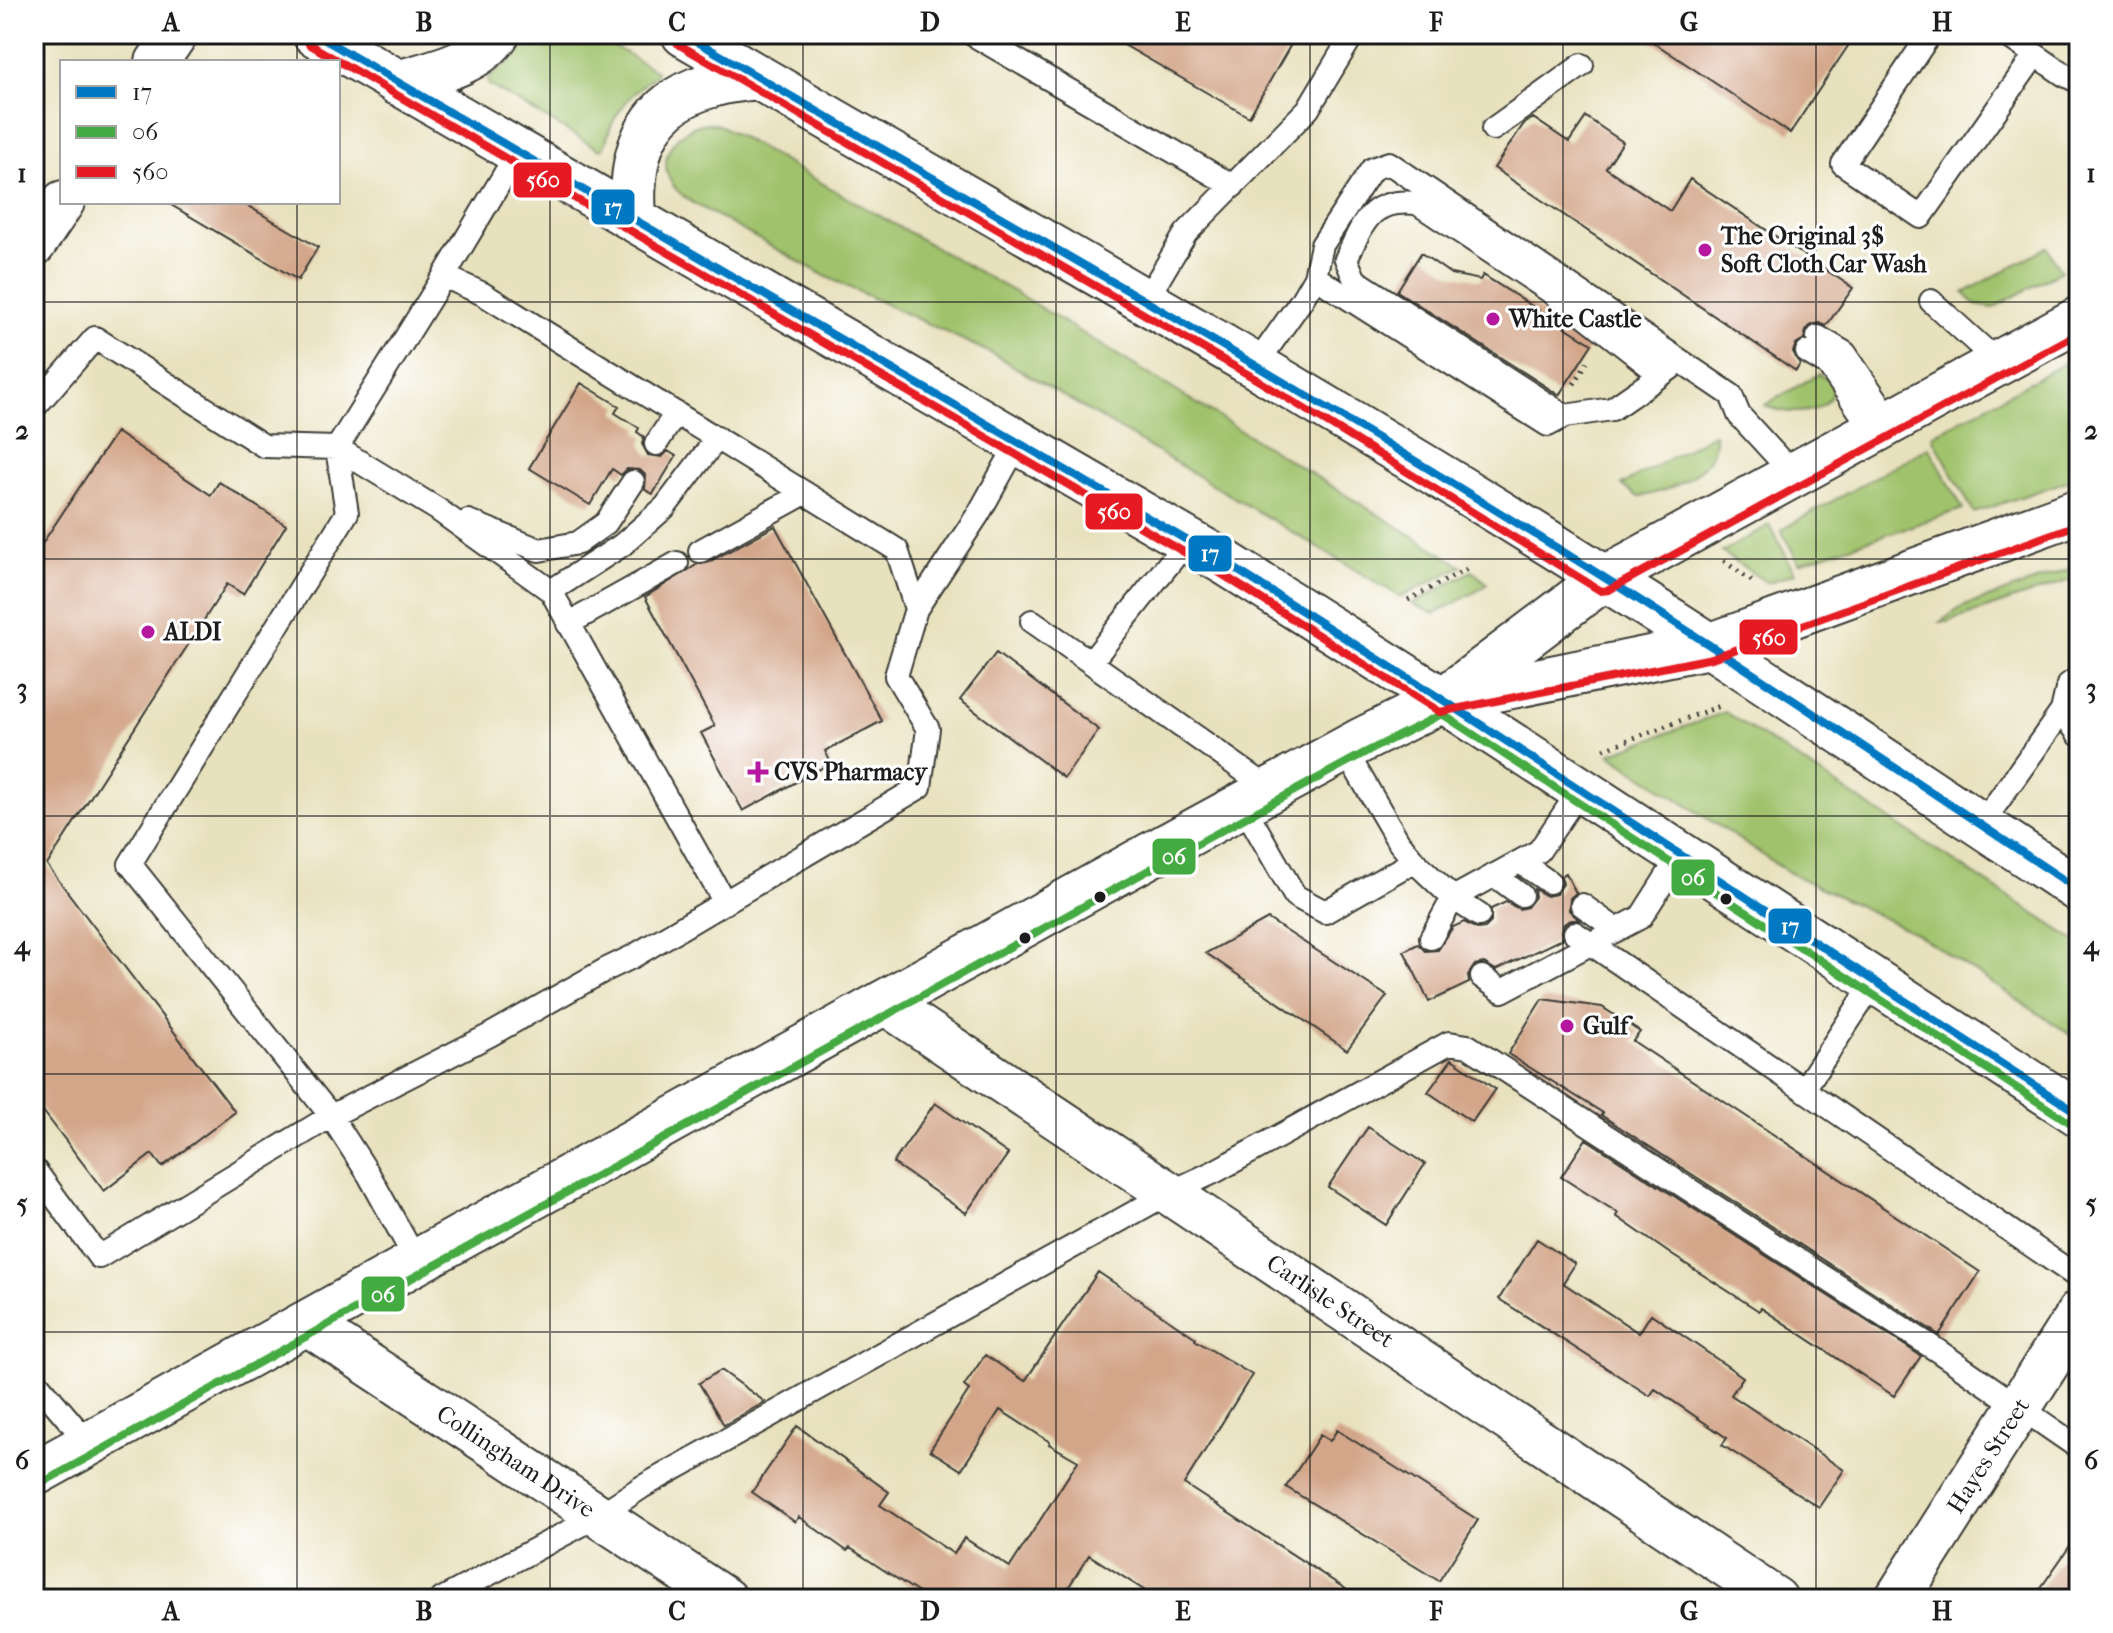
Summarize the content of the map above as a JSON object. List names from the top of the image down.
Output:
{
  "streets": {
    "main road": ["Hayes Street"],
    "street": ["Carlisle Street", "Collingham Drive"]
  },
  "places": {
    "other": [
      "The Original 3$ Soft Cloth Car Wash",
      "White Castle",
      "ALDI",
      "Gulf"
    ],
    "health": ["CVS Pharmacy"]
  },
  "lines": ["transit line 17", "transit line 560", "transit line 06"],
  "legend": ["17", "06", "560"],
  "grid": {
    "columns": [
      "A",
      "B",
      "C",
      "D",
      "E",
      "F",
      "G",
      "H"
    ],
    "rows": [
      "1",
      "2",
      "3",
      "4",
      "5",
      "6"
    ]
  }
}
